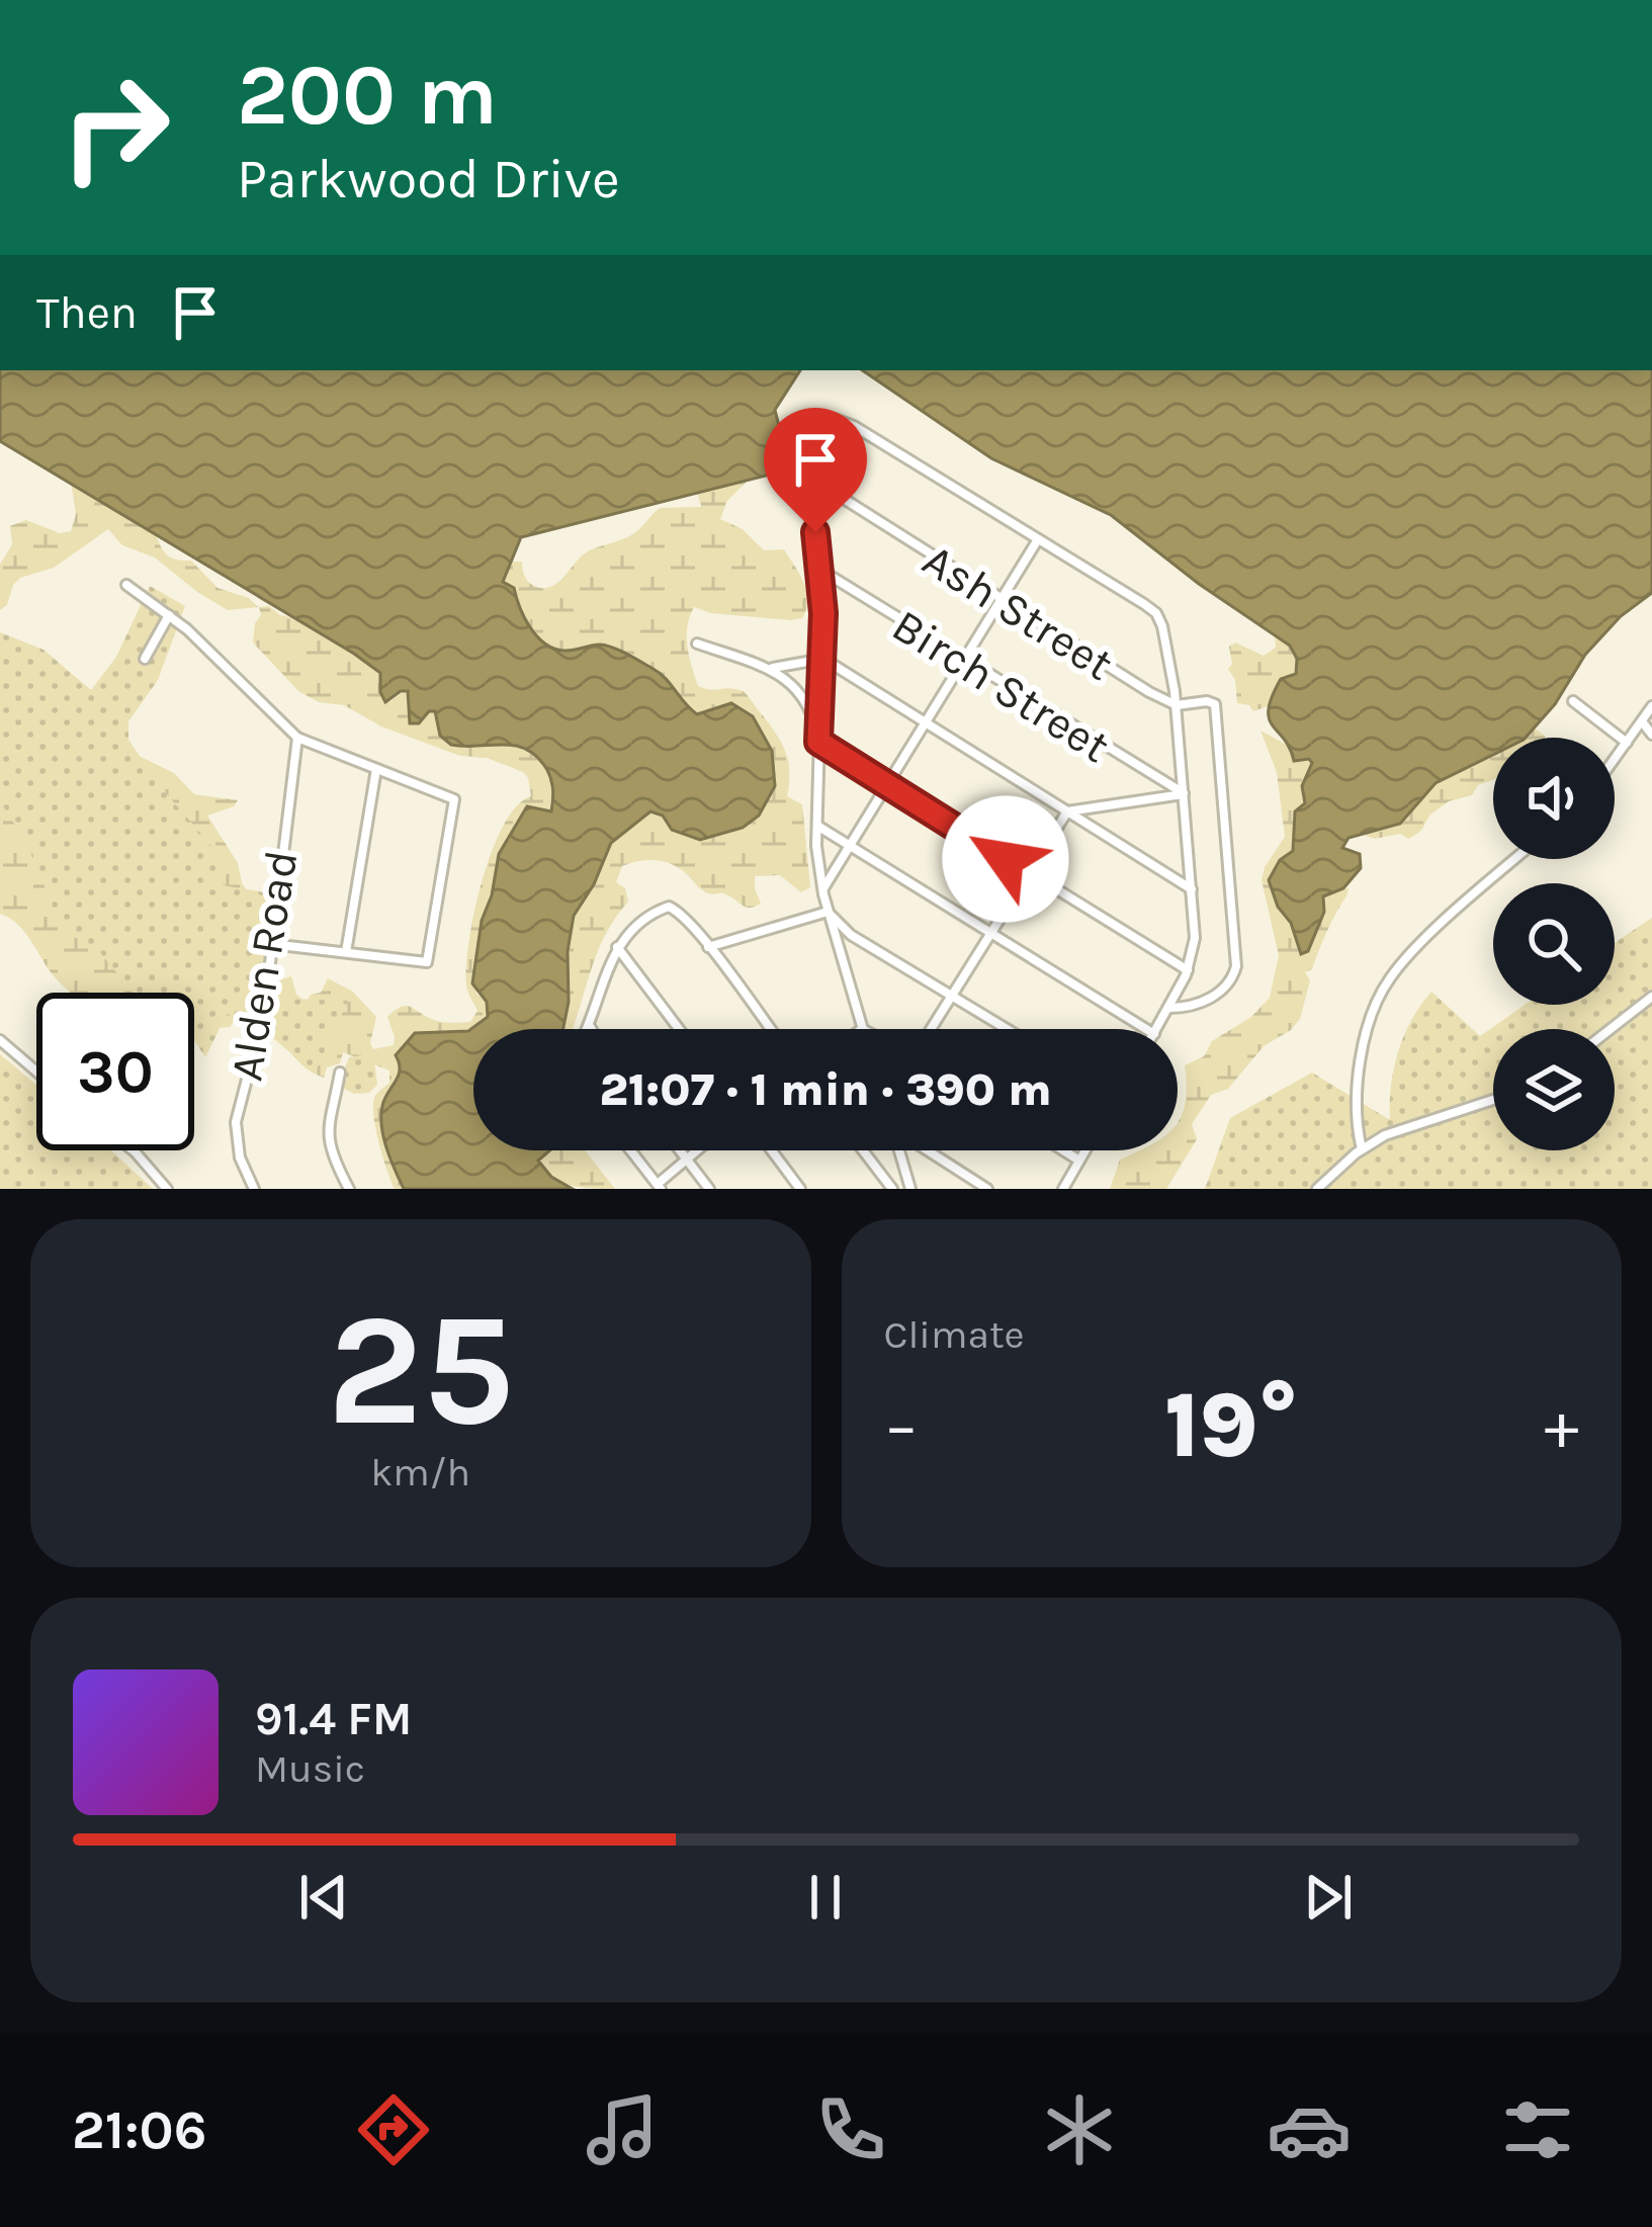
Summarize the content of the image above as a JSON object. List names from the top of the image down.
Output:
{
  "streets": {
    "street": ["Ash Street", "Birch Street", "Alden Road"]
  },
  "page": {
    "turn": ["200 m", "Parkwood Drive"],
    "then": "Then",
    "limit": "30",
    "trip": "21:07 · 1 min · 390 m",
    "tile": [
      ["25", "km/h"],
      "Climate"
    ],
    "heat": ["−", "19°", "+"],
    "song": ["91.4 FM", "Music"],
    "tabs": "21:06"
  }
}
